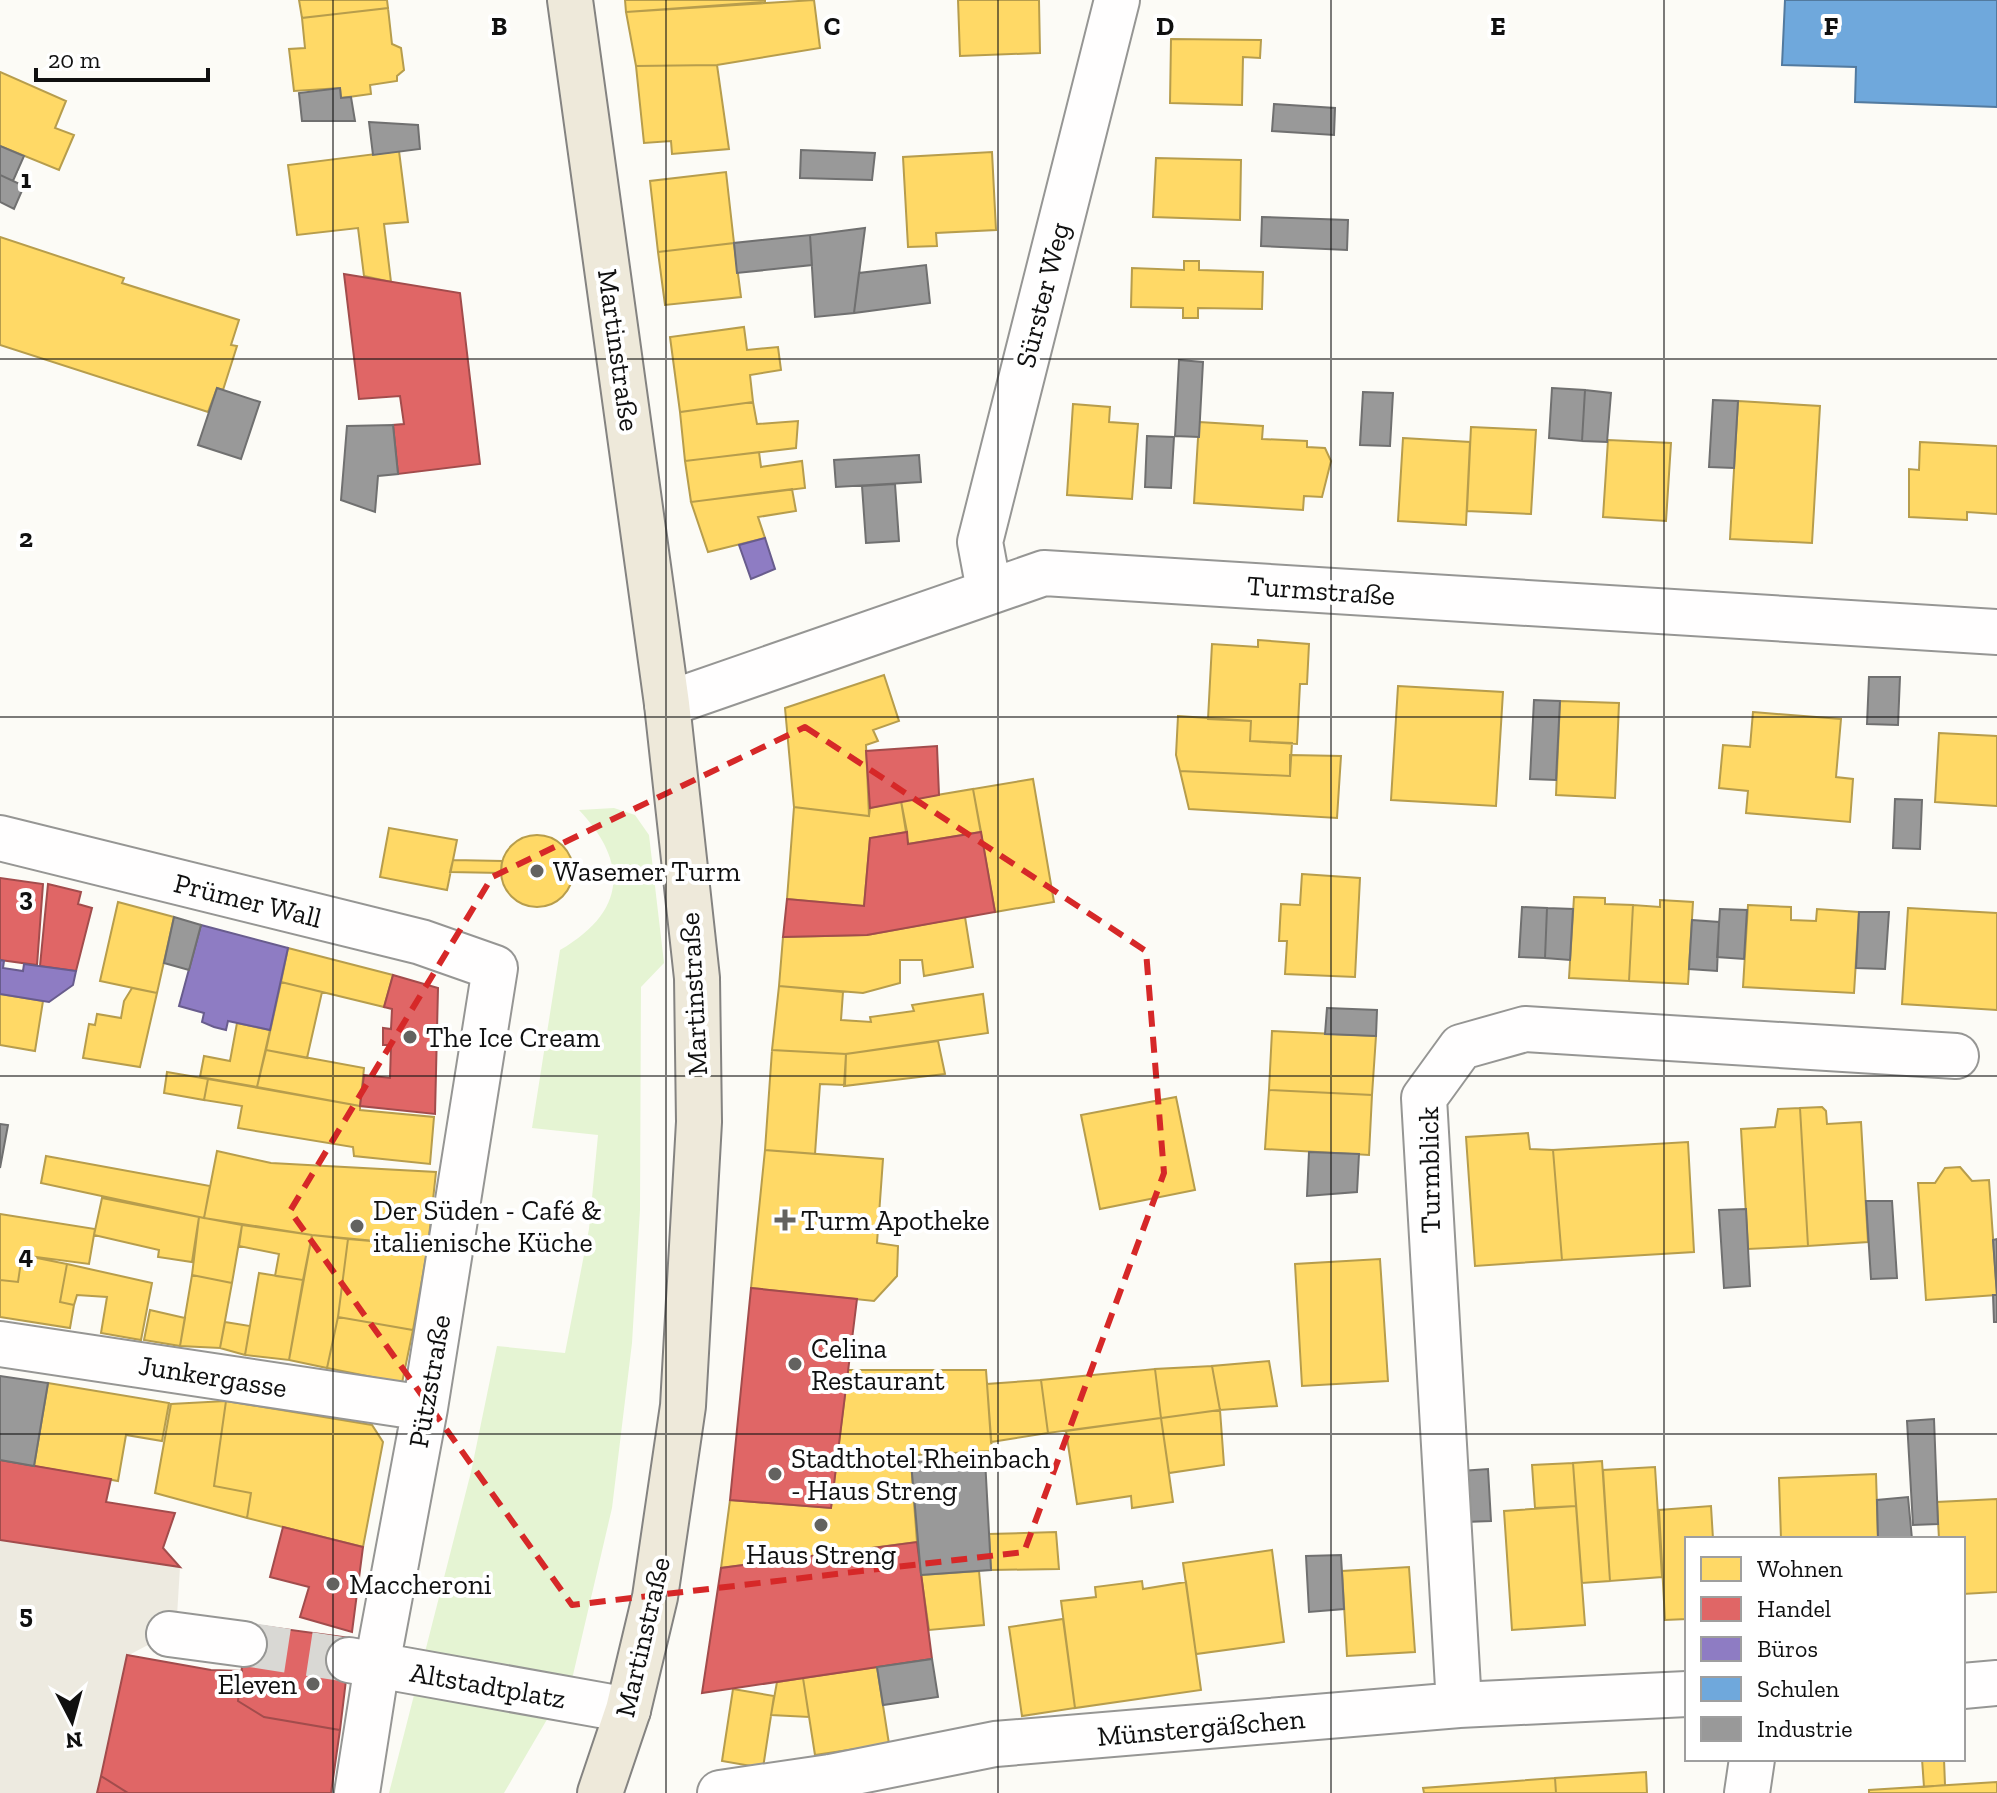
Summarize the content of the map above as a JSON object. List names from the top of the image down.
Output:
{
  "streets": {
    "main road": ["Martinstraße"],
    "street": [
      "Sürster Weg",
      "Turmstraße",
      "Prümer Wall",
      "Turmblick",
      "Junkergasse",
      "Pützstraße",
      "Altstadtplatz",
      "Münstergäßchen"
    ]
  },
  "crossings": [
    ["Sürster Weg", "Turmstraße"],
    ["Martinstraße", "Turmstraße"],
    ["Martinstraße", "Altstadtplatz"],
    ["Prümer Wall", "Pützstraße"],
    ["Turmblick", "Münstergäßchen"],
    ["Junkergasse", "Pützstraße"],
    ["Pützstraße", "Altstadtplatz"]
  ],
  "places": {
    "other": [
      "Wasemer Turm",
      "The Ice Cream",
      "Der Süden - Café & italienische Küche",
      "Celina Restaurant",
      "Stadthotel Rheinbach - Haus Streng",
      "Haus Streng",
      "Maccheroni",
      "Eleven"
    ],
    "health": ["Turm Apotheke"]
  },
  "legend": [
    "Wohnen",
    "Handel",
    "Büros",
    "Schulen",
    "Industrie"
  ],
  "scale_bar": "20 m",
  "north": "bottom",
  "grid": {
    "columns": [
      "B",
      "C",
      "D",
      "E",
      "F"
    ],
    "rows": [
      "1",
      "2",
      "3",
      "4",
      "5"
    ]
  }
}
